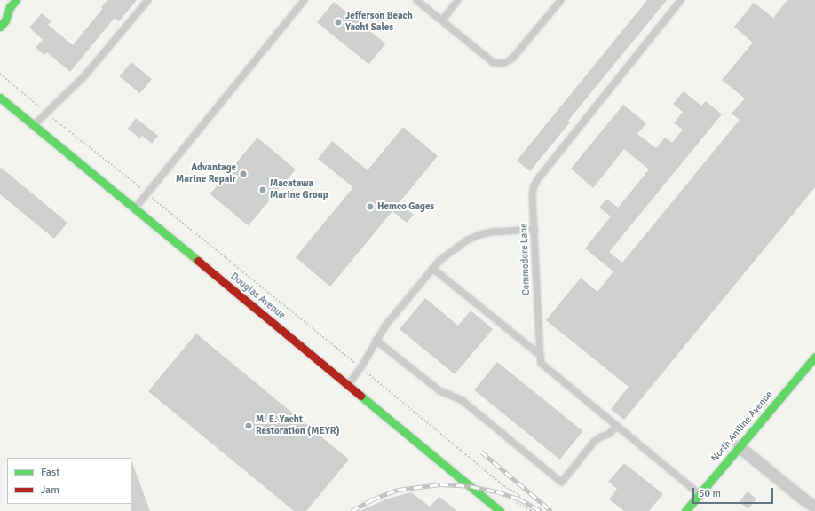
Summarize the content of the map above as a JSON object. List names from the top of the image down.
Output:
{
  "streets": {
    "street": ["Douglas Avenue", "North Aniline Avenue"],
    "lane": ["Commodore Lane"]
  },
  "crossings": [
    ["Commodore Lane", "North Aniline Avenue"]
  ],
  "places": [
    "Jefferson Beach Yacht Sales",
    "Advantage Marine Repair",
    "Macatawa Marine Group",
    "Hemco Gages",
    "M. E. Yacht Restoration (MEYR)"
  ],
  "legend": ["Fast", "Jam"],
  "scale_bar": "50 m"
}
